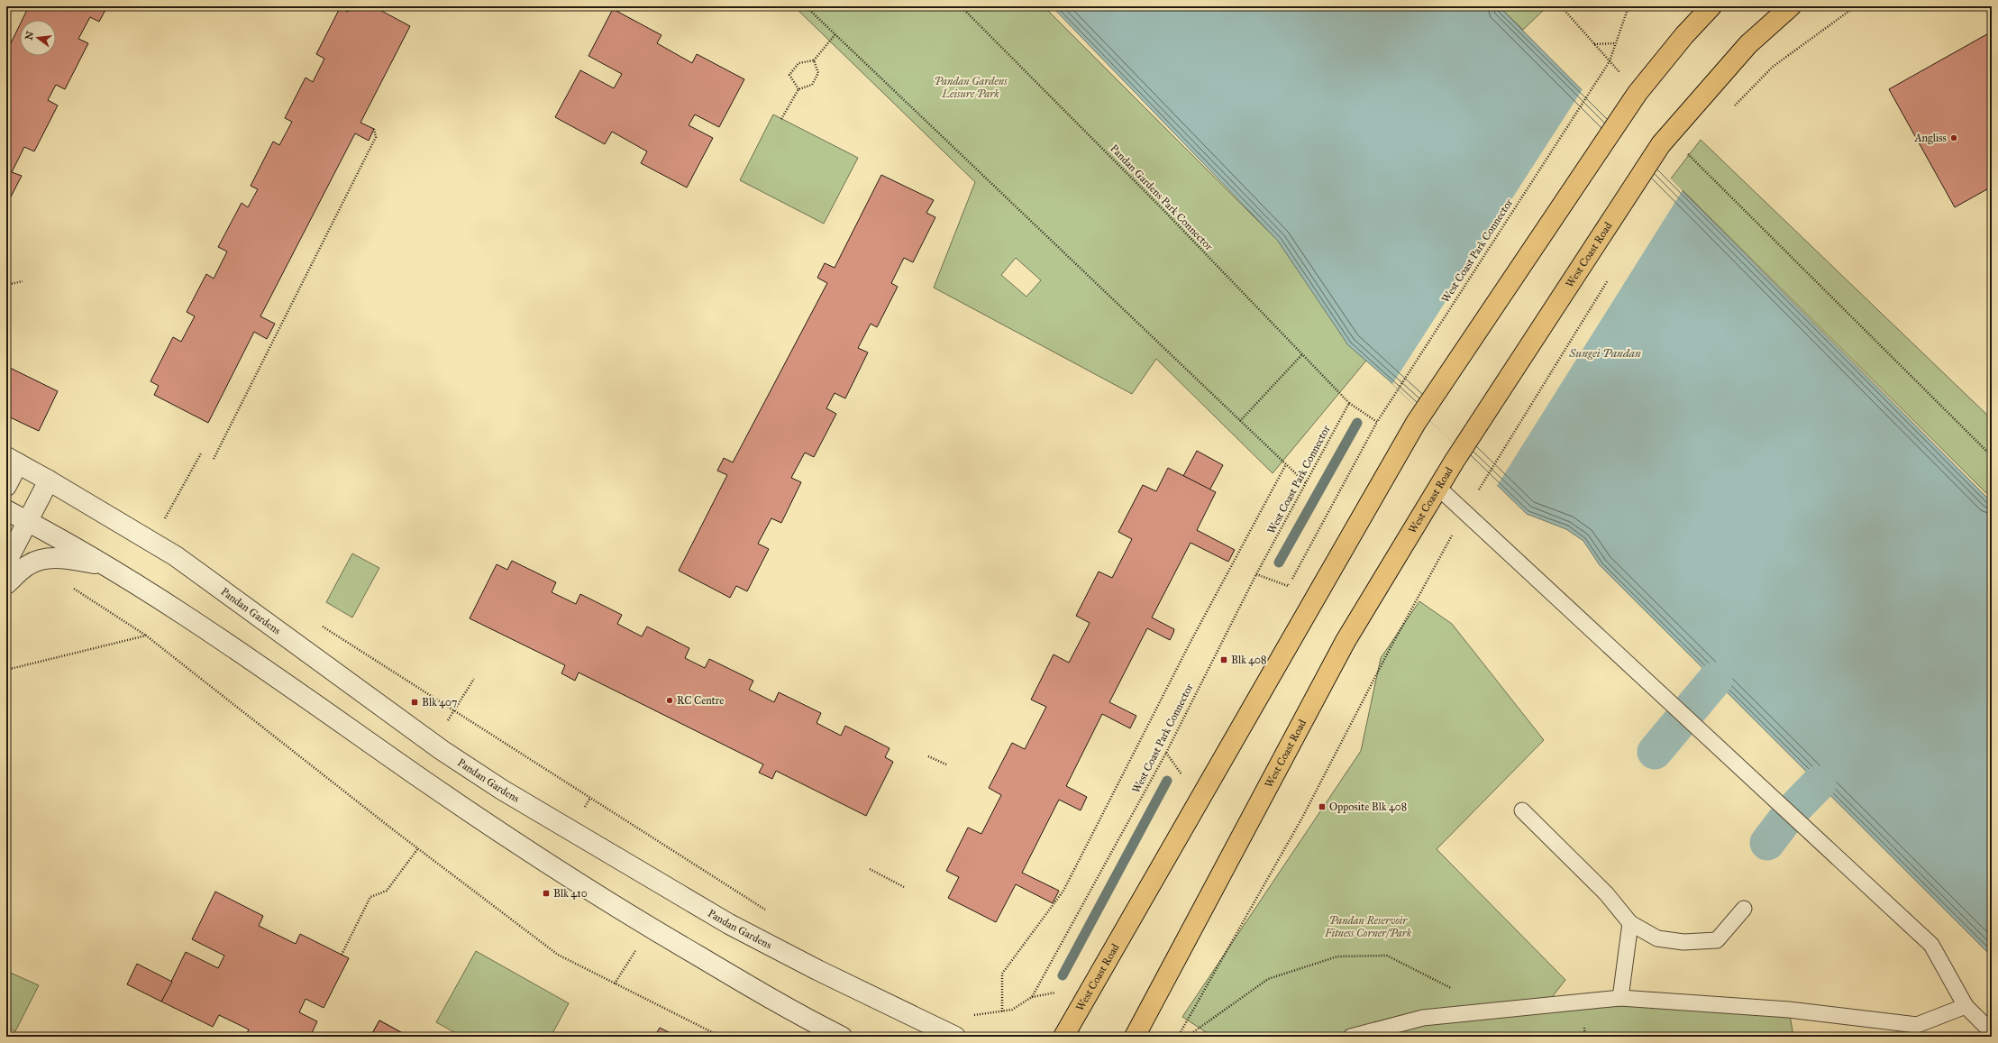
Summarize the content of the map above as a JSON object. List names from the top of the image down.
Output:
{
  "streets": {
    "main road": ["West Coast Road"],
    "street": ["Pandan Gardens"],
    "path": ["Pandan Gardens Park Connector", "West Coast Park Connector"]
  },
  "crossings": [
    ["Pandan Gardens Park Connector", "West Coast Park Connector"]
  ],
  "water": ["Sungei Pandan"],
  "parks": ["Pandan Gardens Leisure Park", "Pandan Reservoir Fitness Corner/Park"],
  "places": {
    "other": ["Angliss", "RC Centre"],
    "transit": [
      "Blk 408",
      "Blk 407",
      "Opposite Blk 408",
      "Blk 410"
    ]
  },
  "north": "left"
}
